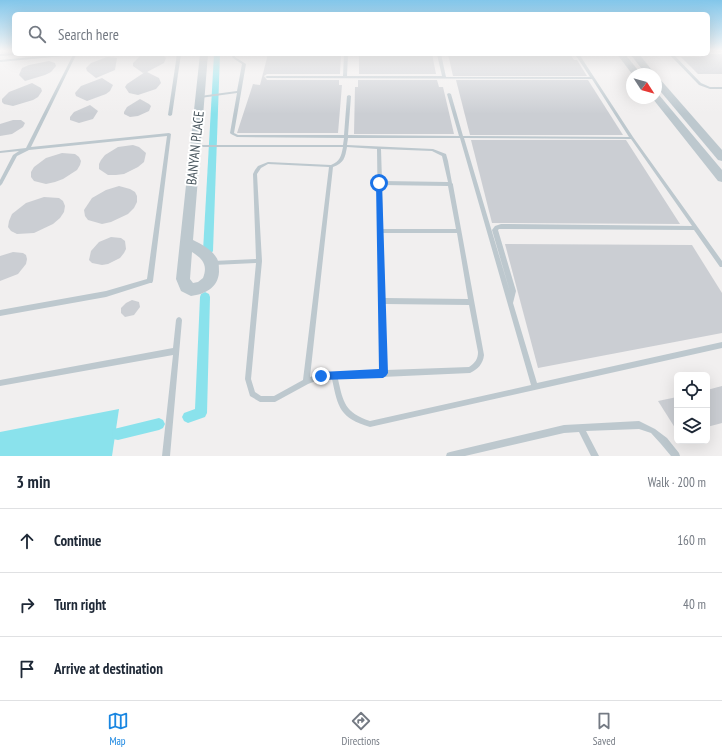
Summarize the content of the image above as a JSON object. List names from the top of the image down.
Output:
{
  "streets": {
    "street": ["BANYAN PLACE"]
  },
  "north": "bottom right",
  "page": {
    "search": "Search here",
    "heading": ["3 min", "Walk · 200 m"],
    "list": [
      ["Continue", "160 m"],
      ["Turn right", "40 m"],
      "Arrive at destination"
    ],
    "nav": ["Map", "Directions", "Saved"]
  }
}
